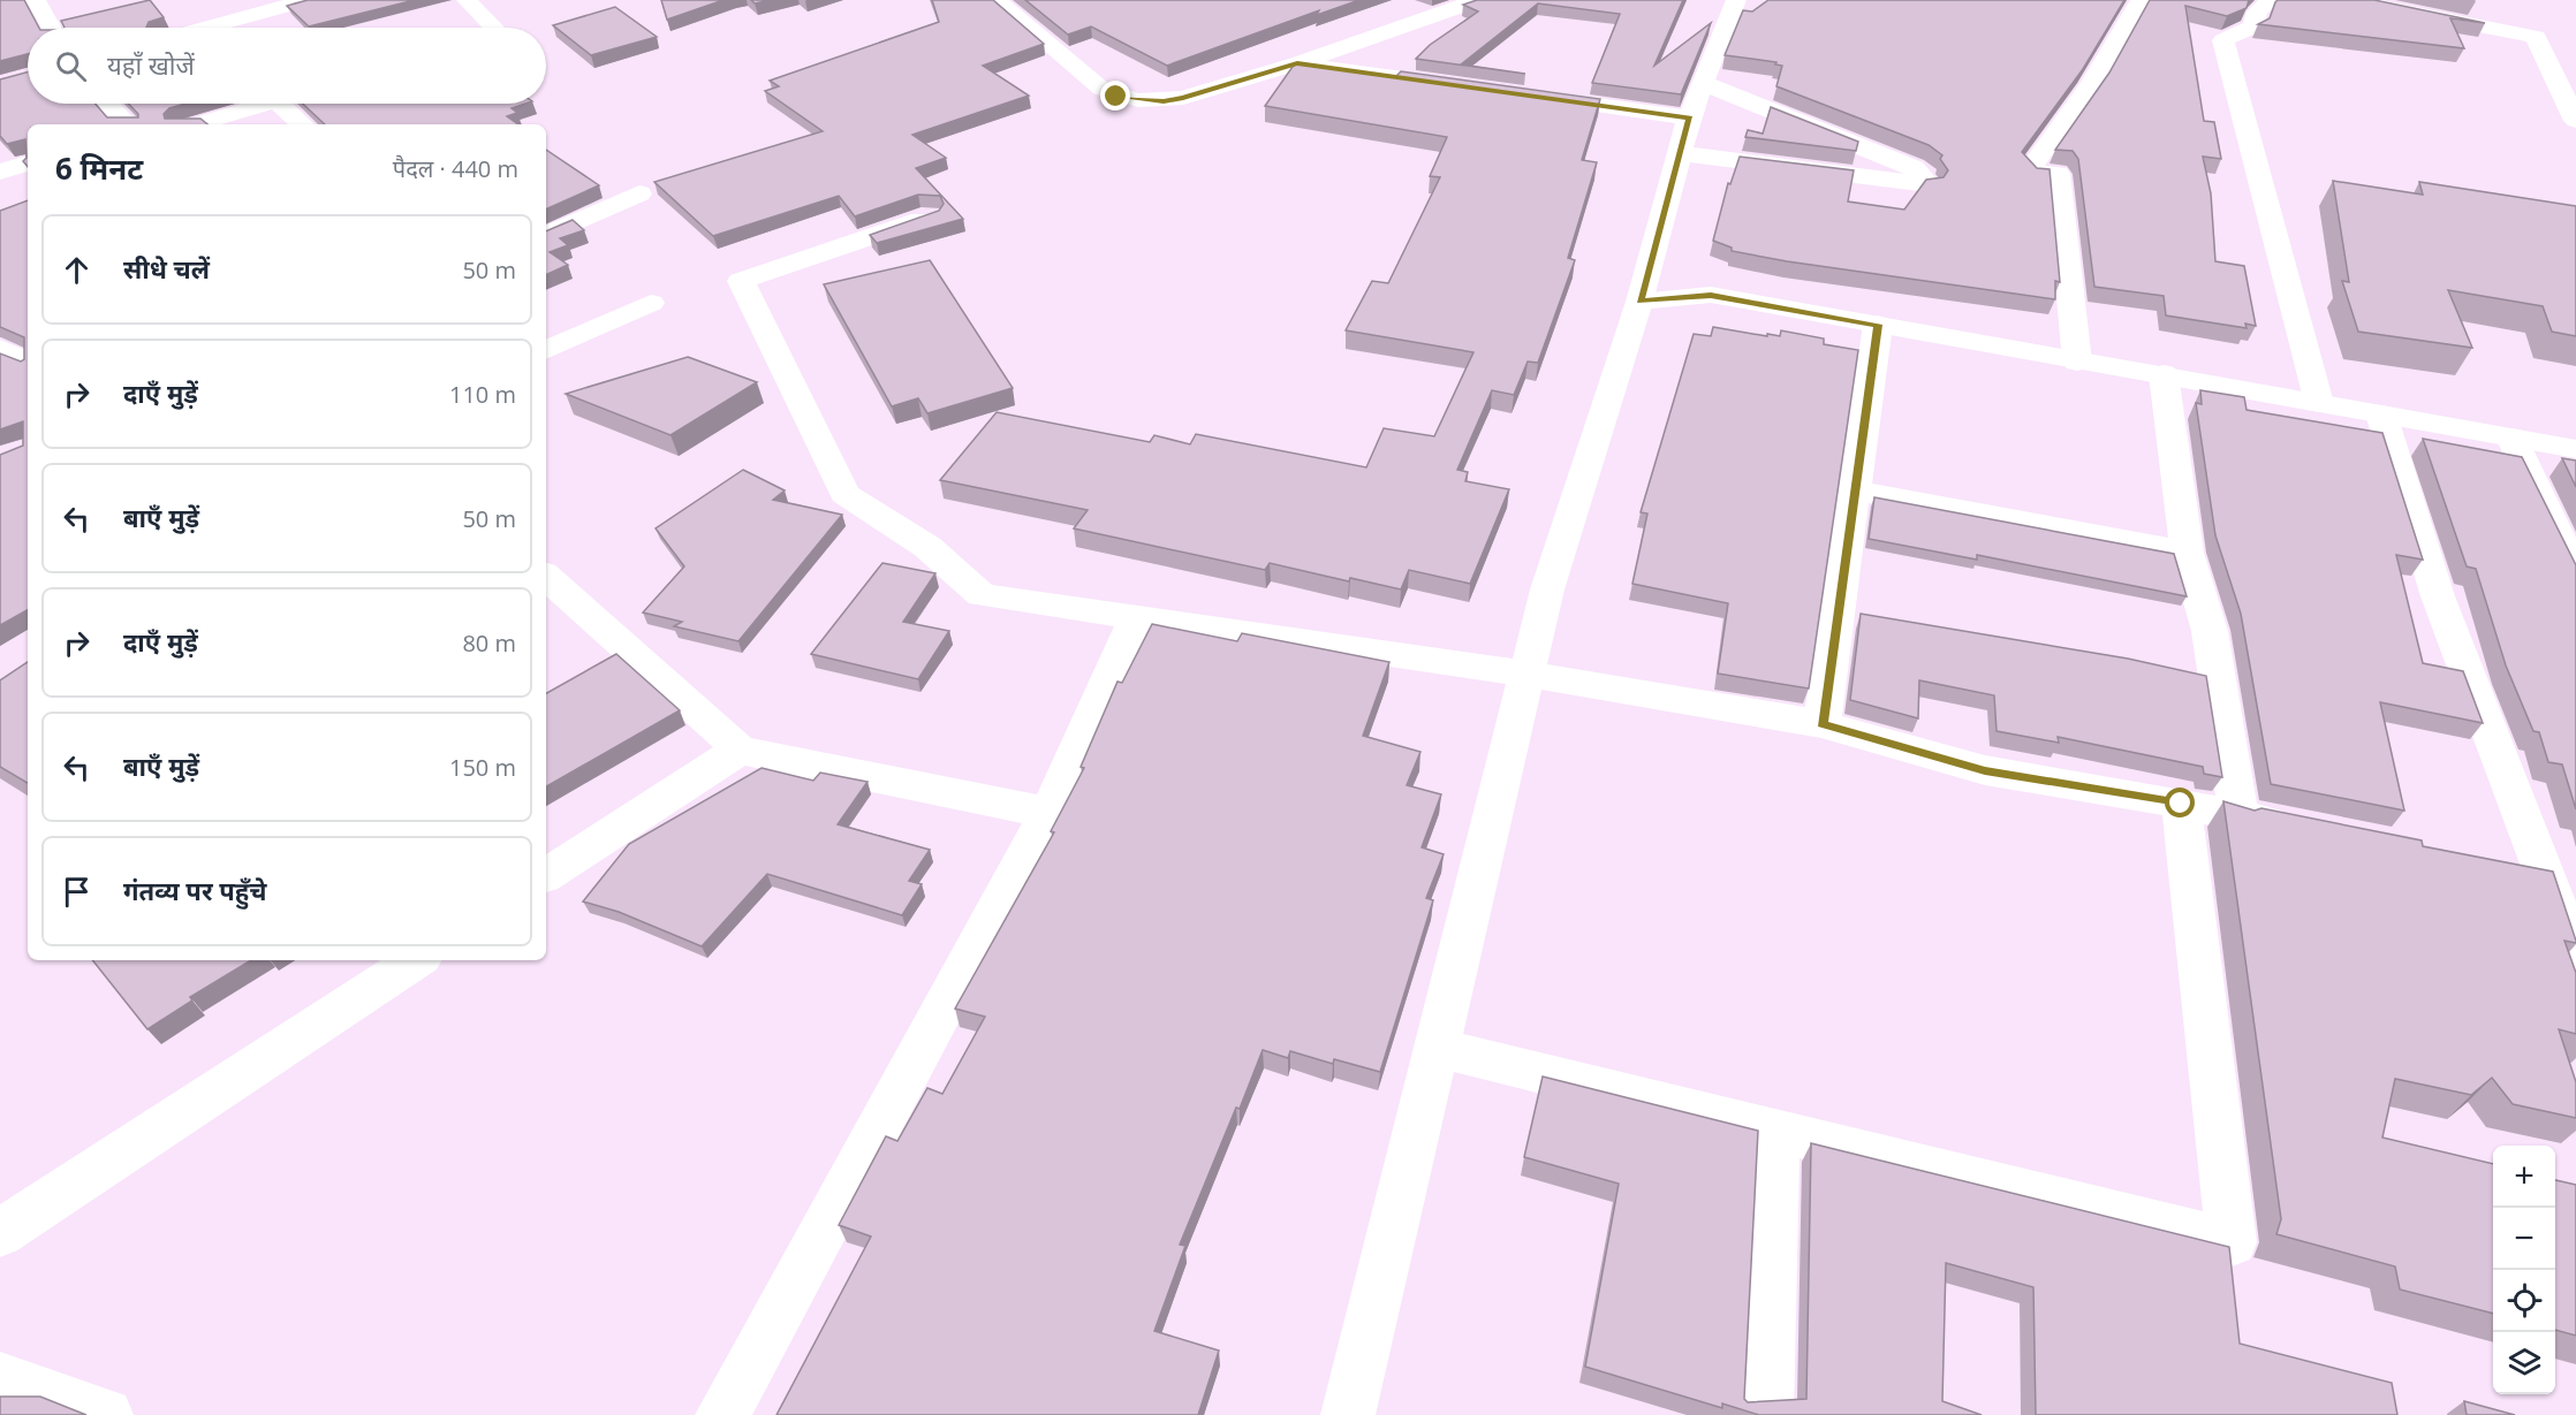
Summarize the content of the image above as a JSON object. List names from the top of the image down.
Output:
{
  "page": {
    "search": "यहाँ खोजें",
    "heading": ["6 मिनट", "पैदल · 440 m"],
    "list": [
      ["सीधे चलें", "50 m"],
      ["दाएँ मुड़ें", "110 m"],
      ["बाएँ मुड़ें", "50 m"],
      ["दाएँ मुड़ें", "80 m"],
      ["बाएँ मुड़ें", "150 m"],
      "गंतव्य पर पहुँचे"
    ],
    "map_buttons": ["+", "−"]
  }
}
